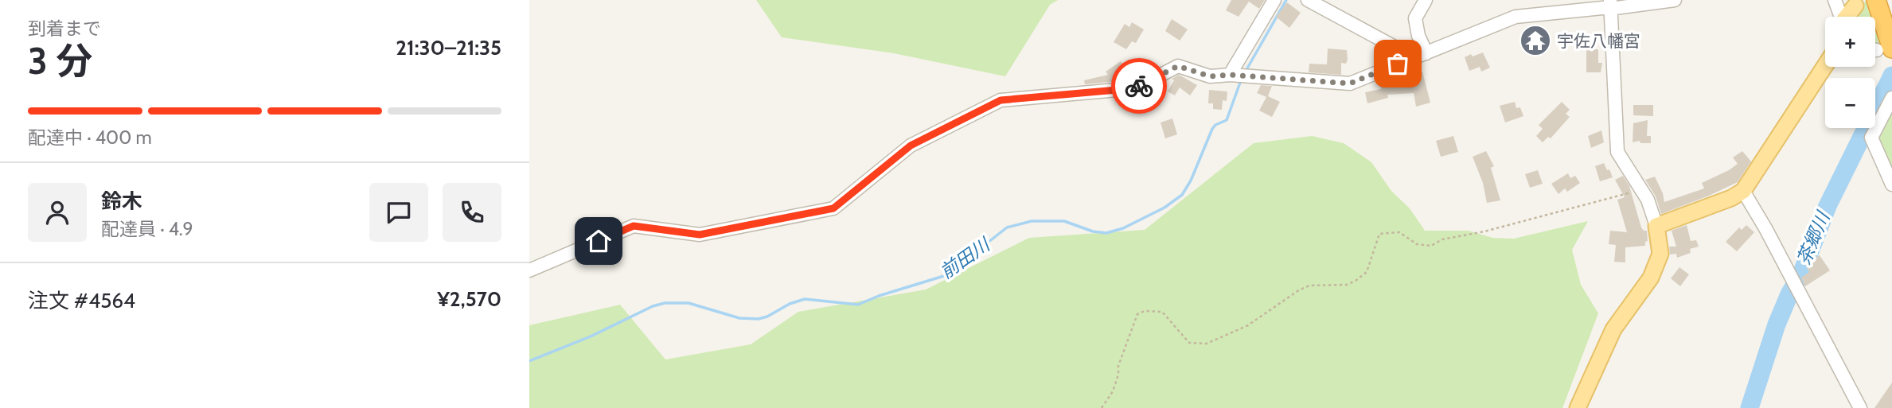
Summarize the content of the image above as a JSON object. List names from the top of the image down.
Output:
{
  "water": ["茶郷川", "前田川"],
  "places": {
    "temple": ["宇佐八幡宮"]
  },
  "page": {
    "heading": ["3 分", "到着まで", "21:30–21:35"],
    "panel": [
      "鈴木",
      "配達員 · 4.9",
      "注文 #4564",
      "¥2,570"
    ],
    "map_buttons": ["+", "−"],
    "bar": "配達中 · 400 m"
  }
}
